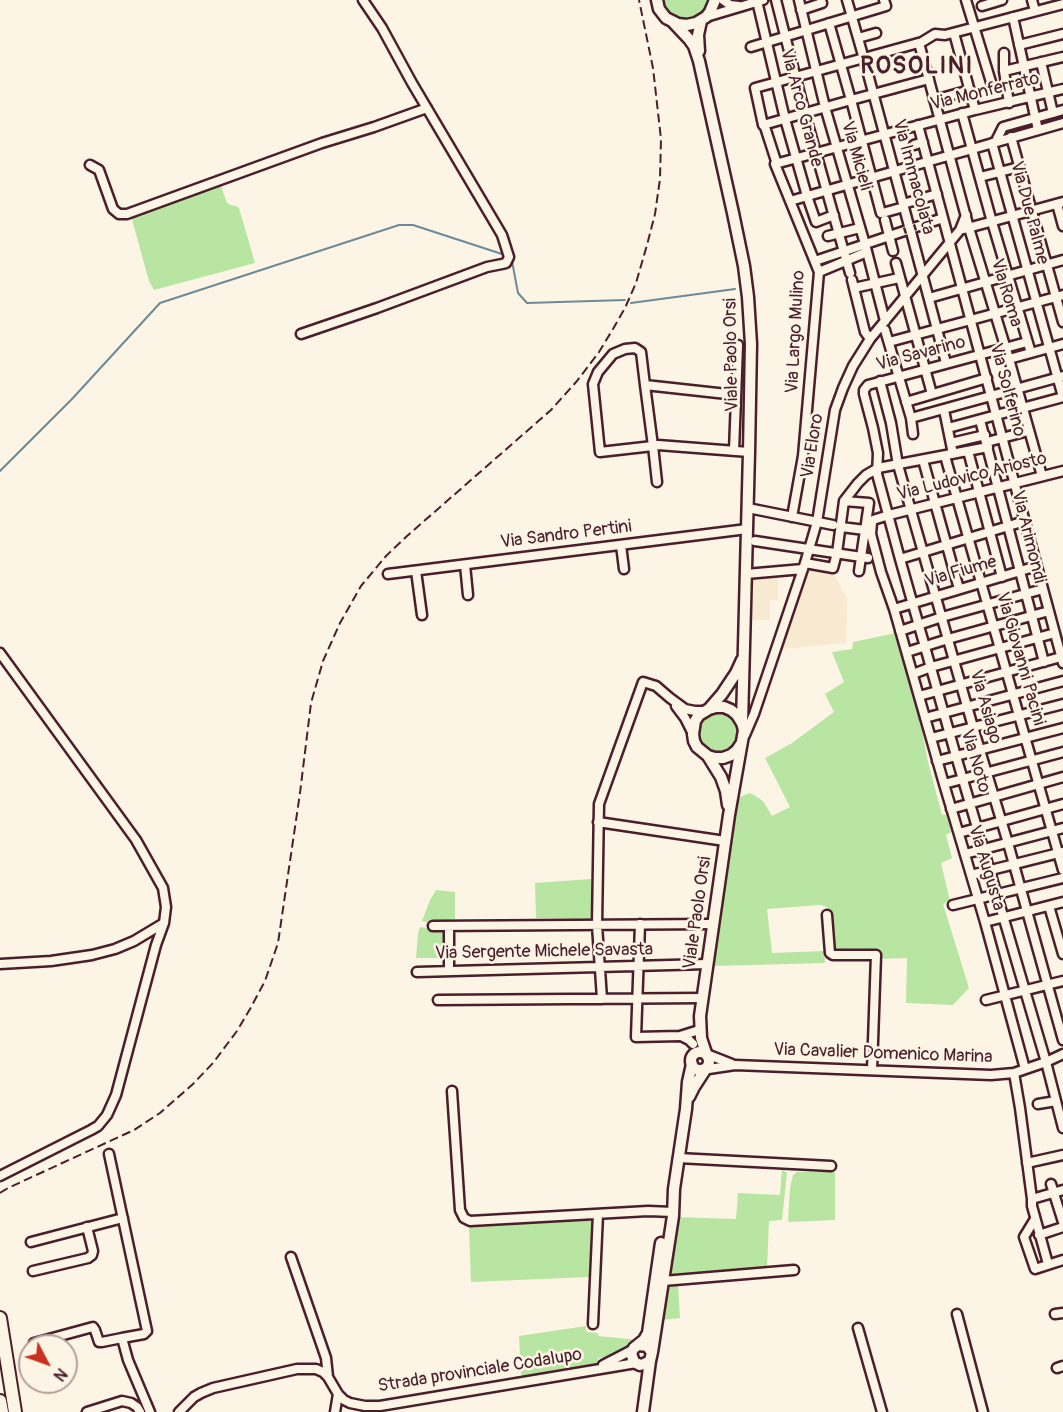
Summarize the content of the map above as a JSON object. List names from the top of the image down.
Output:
{
  "streets": {
    "main road": ["Viale Paolo Orsi"],
    "street": [
      "Via Monferrato",
      "Via Arco Grande",
      "Via Micieli",
      "Via Immacolata",
      "Via Due Palme",
      "Via Roma",
      "Via Largo Mulino",
      "Via Savarino",
      "Via Solferino",
      "Via Eloro",
      "Via Ludovico Ariosto",
      "Via Sandro Pertini",
      "Via Arimondi",
      "Via Fiume",
      "Via Giovanni Pacini",
      "Via Asiago",
      "Via Noto",
      "Via Augusta",
      "Via Sergente Michele Savasta",
      "Via Cavalier Domenico Marina",
      "Strada provinciale Codalupo"
    ]
  },
  "crossings": [
    ["Via Monferrato", "Via Arco Grande"],
    ["Via Monferrato", "Via Micieli"],
    ["Via Monferrato", "Via Immacolata"],
    ["Via Monferrato", "Via Largo Mulino"],
    ["Via Monferrato", "Via Solferino"],
    ["Via Arco Grande", "Via Largo Mulino"],
    ["Via Micieli", "Via Savarino"],
    ["Via Micieli", "Via Eloro"],
    ["Via Immacolata", "Via Savarino"],
    ["Via Immacolata", "Via Eloro"],
    ["Via Roma", "Via Savarino"],
    ["Via Roma", "Via Eloro"],
    ["Via Roma", "Via Ludovico Ariosto"],
    ["Via Savarino", "Via Solferino"],
    ["Via Savarino", "Via Asiago"],
    ["Via Savarino", "Via Noto"],
    ["Viale Paolo Orsi", "Via Eloro"],
    ["Viale Paolo Orsi", "Via Sandro Pertini"],
    ["Viale Paolo Orsi", "Via Sergente Michele Savasta"],
    ["Via Solferino", "Via Eloro"],
    ["Via Solferino", "Via Ludovico Ariosto"],
    ["Via Solferino", "Via Fiume"],
    ["Via Eloro", "Via Sandro Pertini"],
    ["Via Ludovico Ariosto", "Via Arimondi"],
    ["Via Ludovico Ariosto", "Via Giovanni Pacini"],
    ["Via Ludovico Ariosto", "Via Asiago"],
    ["Via Ludovico Ariosto", "Via Noto"],
    ["Via Ludovico Ariosto", "Via Augusta"],
    ["Via Arimondi", "Via Fiume"],
    ["Via Fiume", "Via Giovanni Pacini"],
    ["Via Fiume", "Via Asiago"],
    ["Via Fiume", "Via Noto"],
    ["Via Fiume", "Via Augusta"],
    ["Via Noto", "Via Augusta"],
    ["Via Noto", "Via Cavalier Domenico Marina"],
    ["Via Augusta", "Via Cavalier Domenico Marina"]
  ],
  "districts": ["ROSOLINI"],
  "north": "bottom right"
}
